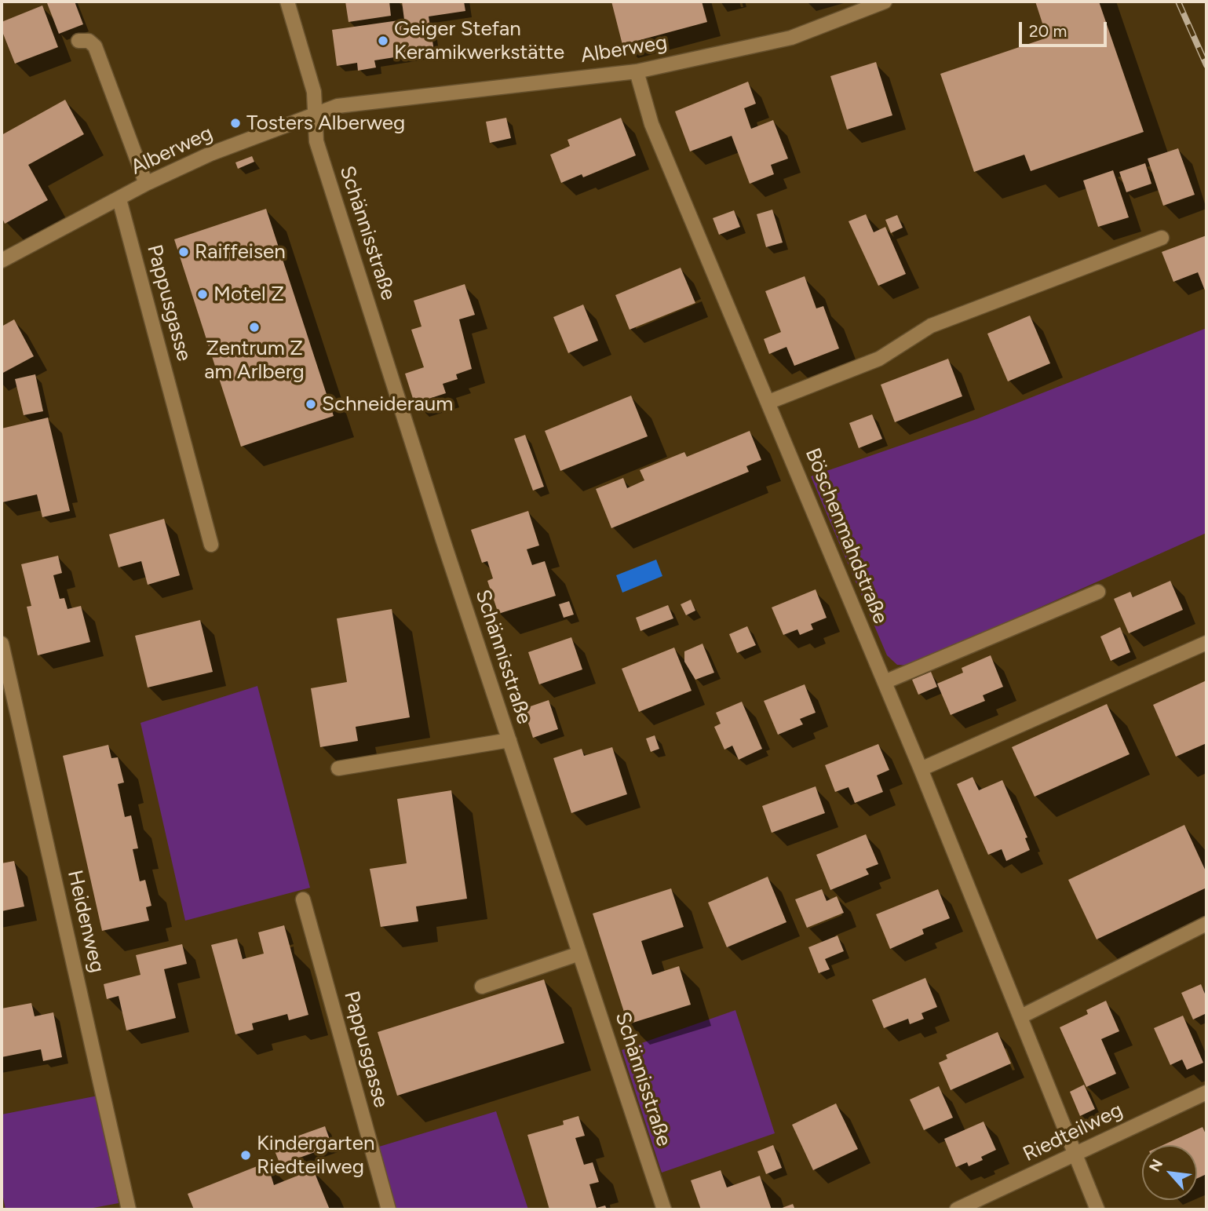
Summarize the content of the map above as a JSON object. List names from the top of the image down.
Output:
{
  "streets": {
    "street": [
      "Alberweg",
      "Schännisstraße",
      "Pappusgasse",
      "Böschenmahdstraße",
      "Heidenweg",
      "Riedteilweg"
    ]
  },
  "crossings": [
    ["Alberweg", "Schännisstraße"],
    ["Alberweg", "Pappusgasse"],
    ["Alberweg", "Böschenmahdstraße"],
    ["Böschenmahdstraße", "Riedteilweg"]
  ],
  "places": [
    "Geiger Stefan Keramikwerkstätte",
    "Tosters Alberweg",
    "Raiffeisen",
    "Motel Z",
    "Zentrum Z am Arlberg",
    "Schneideraum",
    "Kindergarten Riedteilweg"
  ],
  "scale_bar": "20 m",
  "north": "top left"
}
